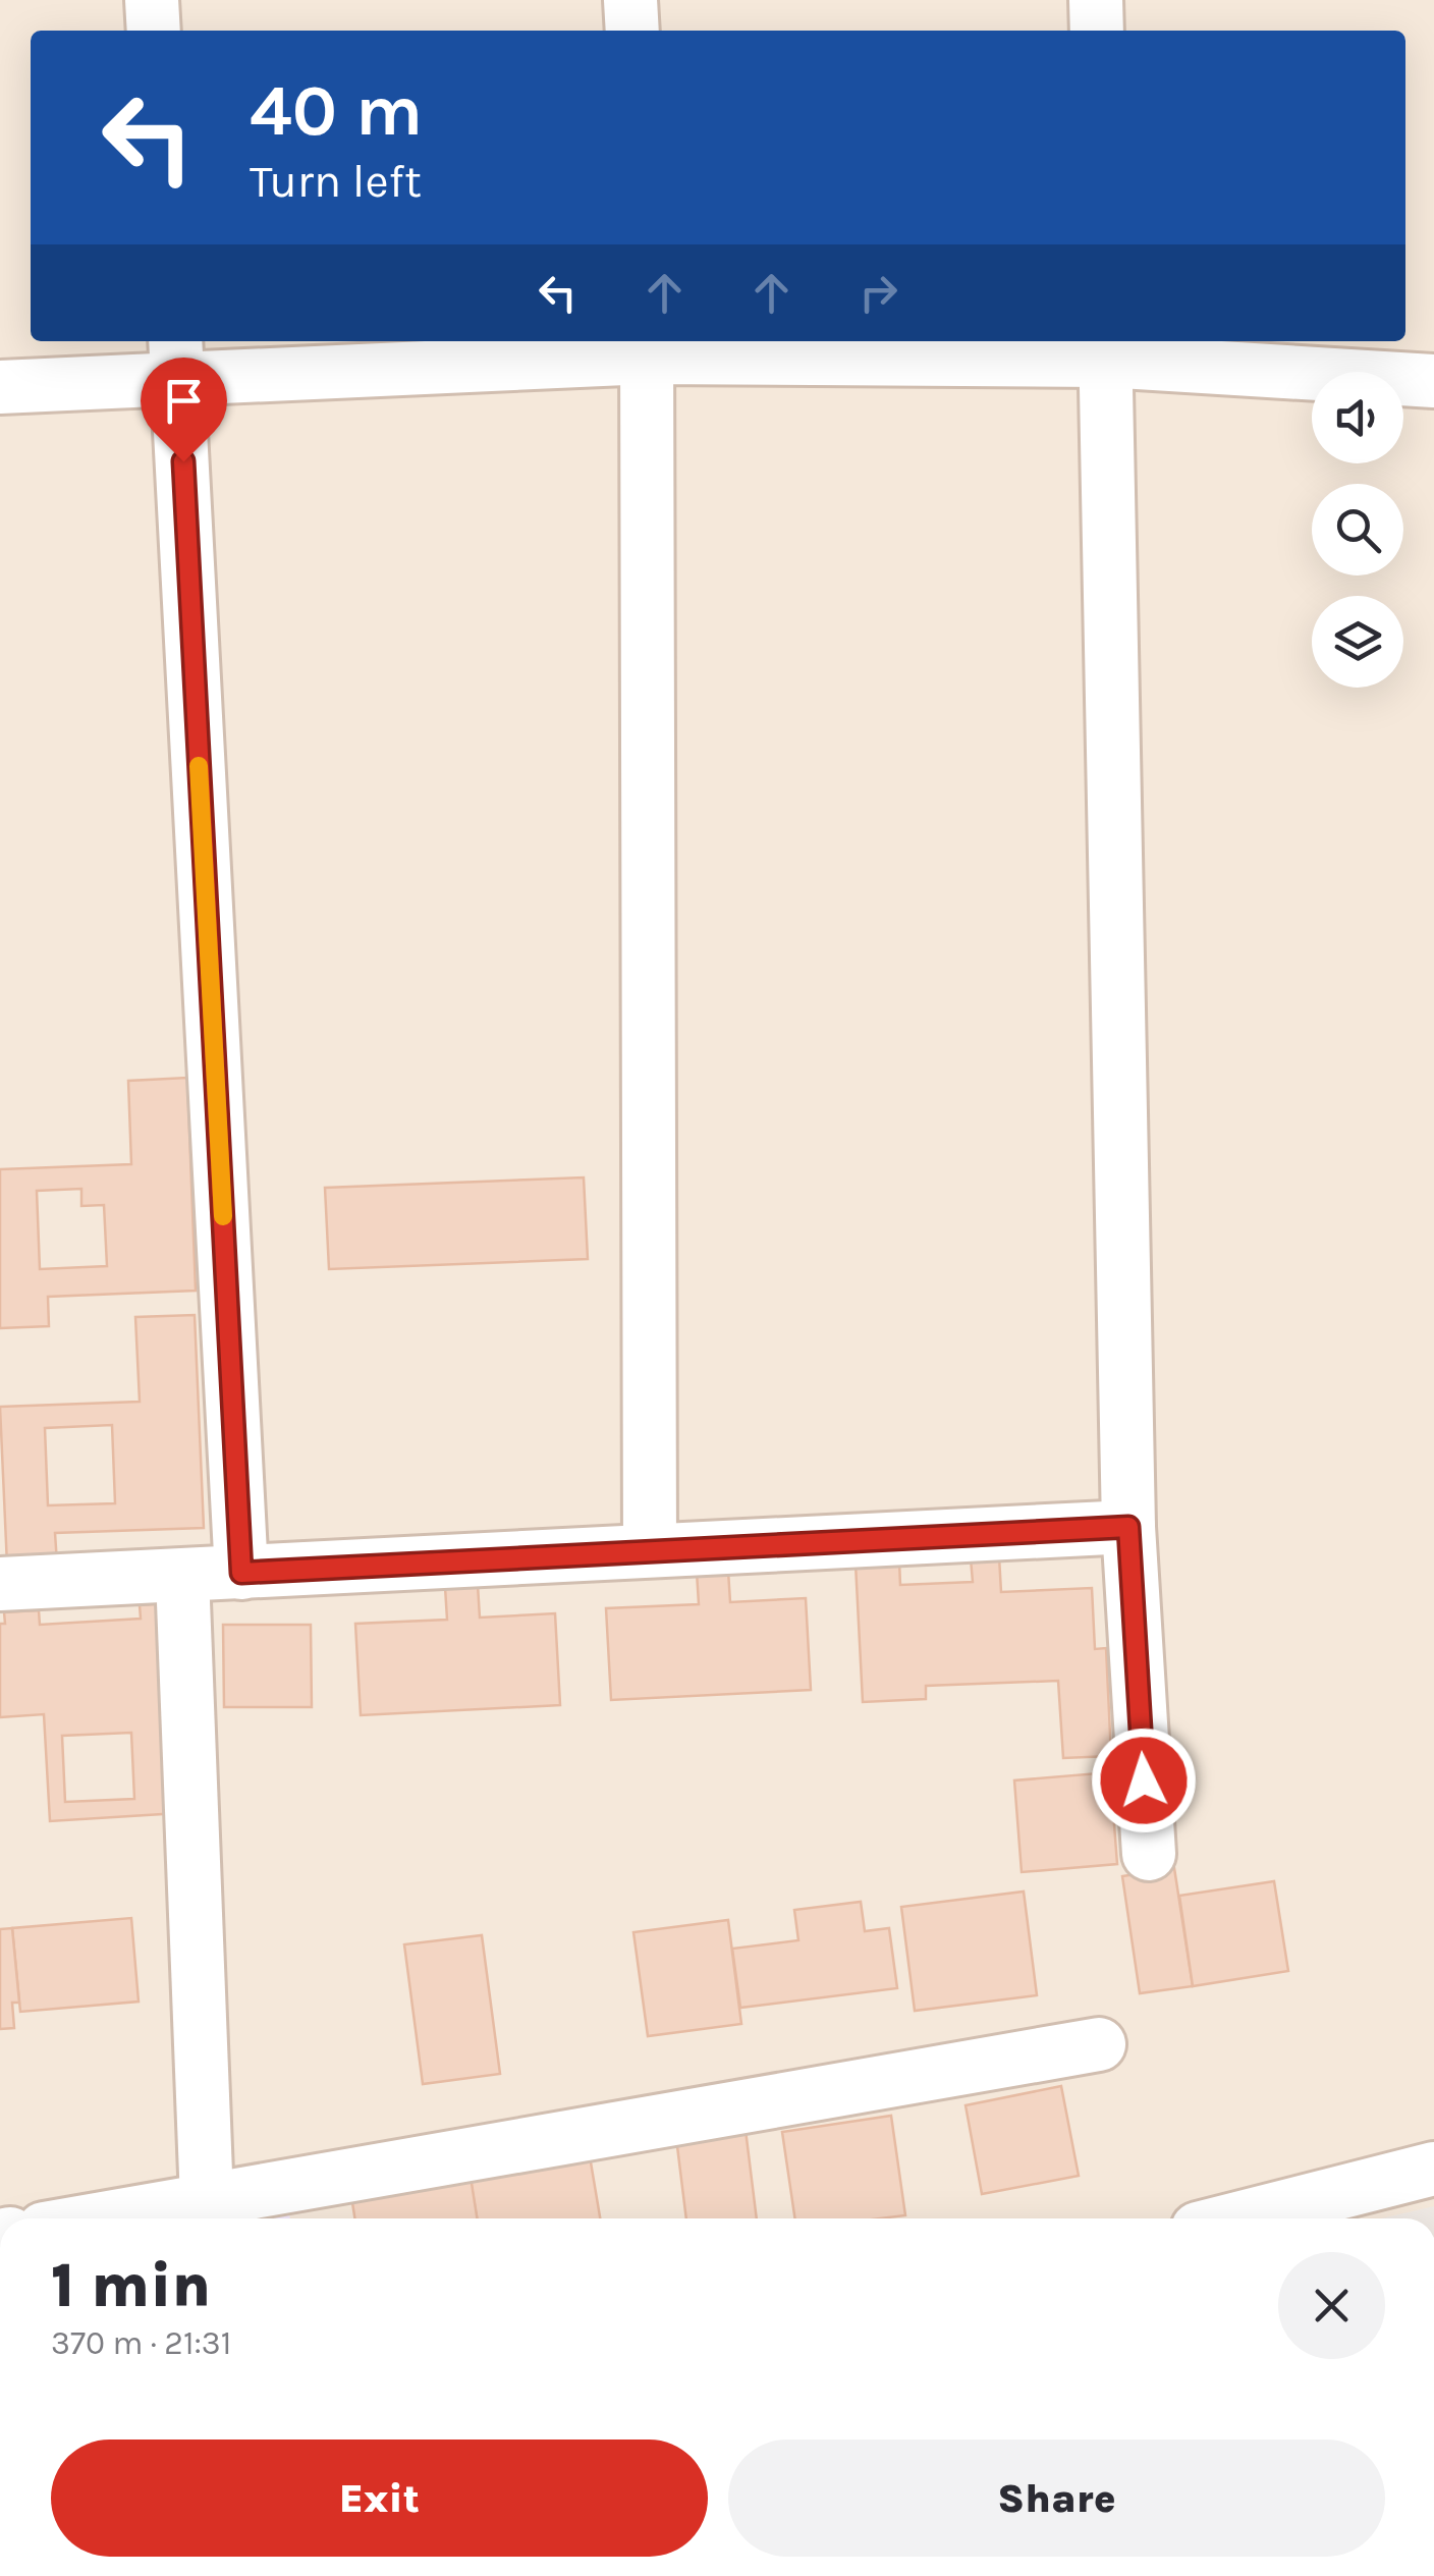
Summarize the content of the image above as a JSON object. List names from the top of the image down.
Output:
{
  "page": {
    "turn": ["40 m", "Turn left"],
    "heading": ["1 min", "370 m · 21:31"],
    "buttons": ["Exit", "Share"]
  }
}
